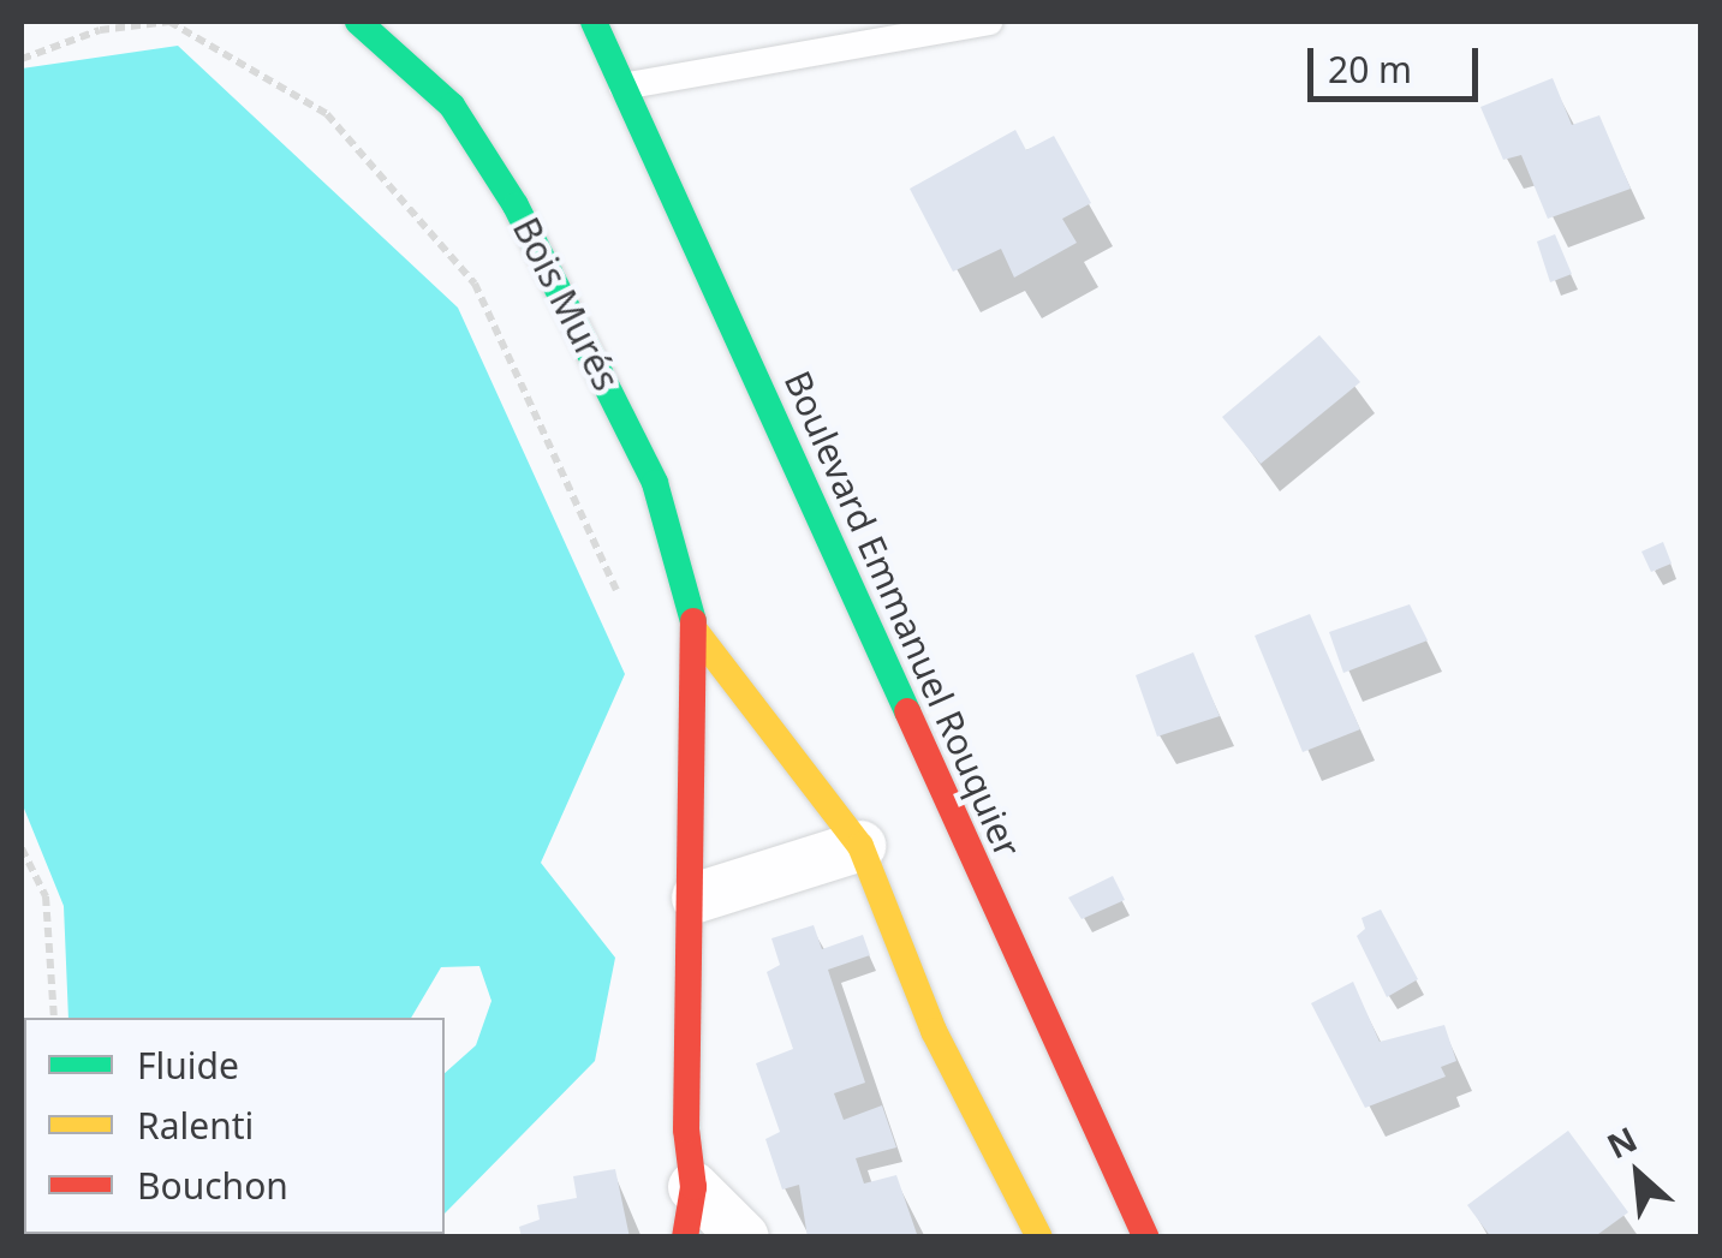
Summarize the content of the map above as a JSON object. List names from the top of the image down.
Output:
{
  "streets": {
    "street": ["Bois Murés", "Boulevard Emmanuel Rouquier"]
  },
  "legend": ["Fluide", "Ralenti", "Bouchon"],
  "scale_bar": "20 m",
  "north": "top left"
}
